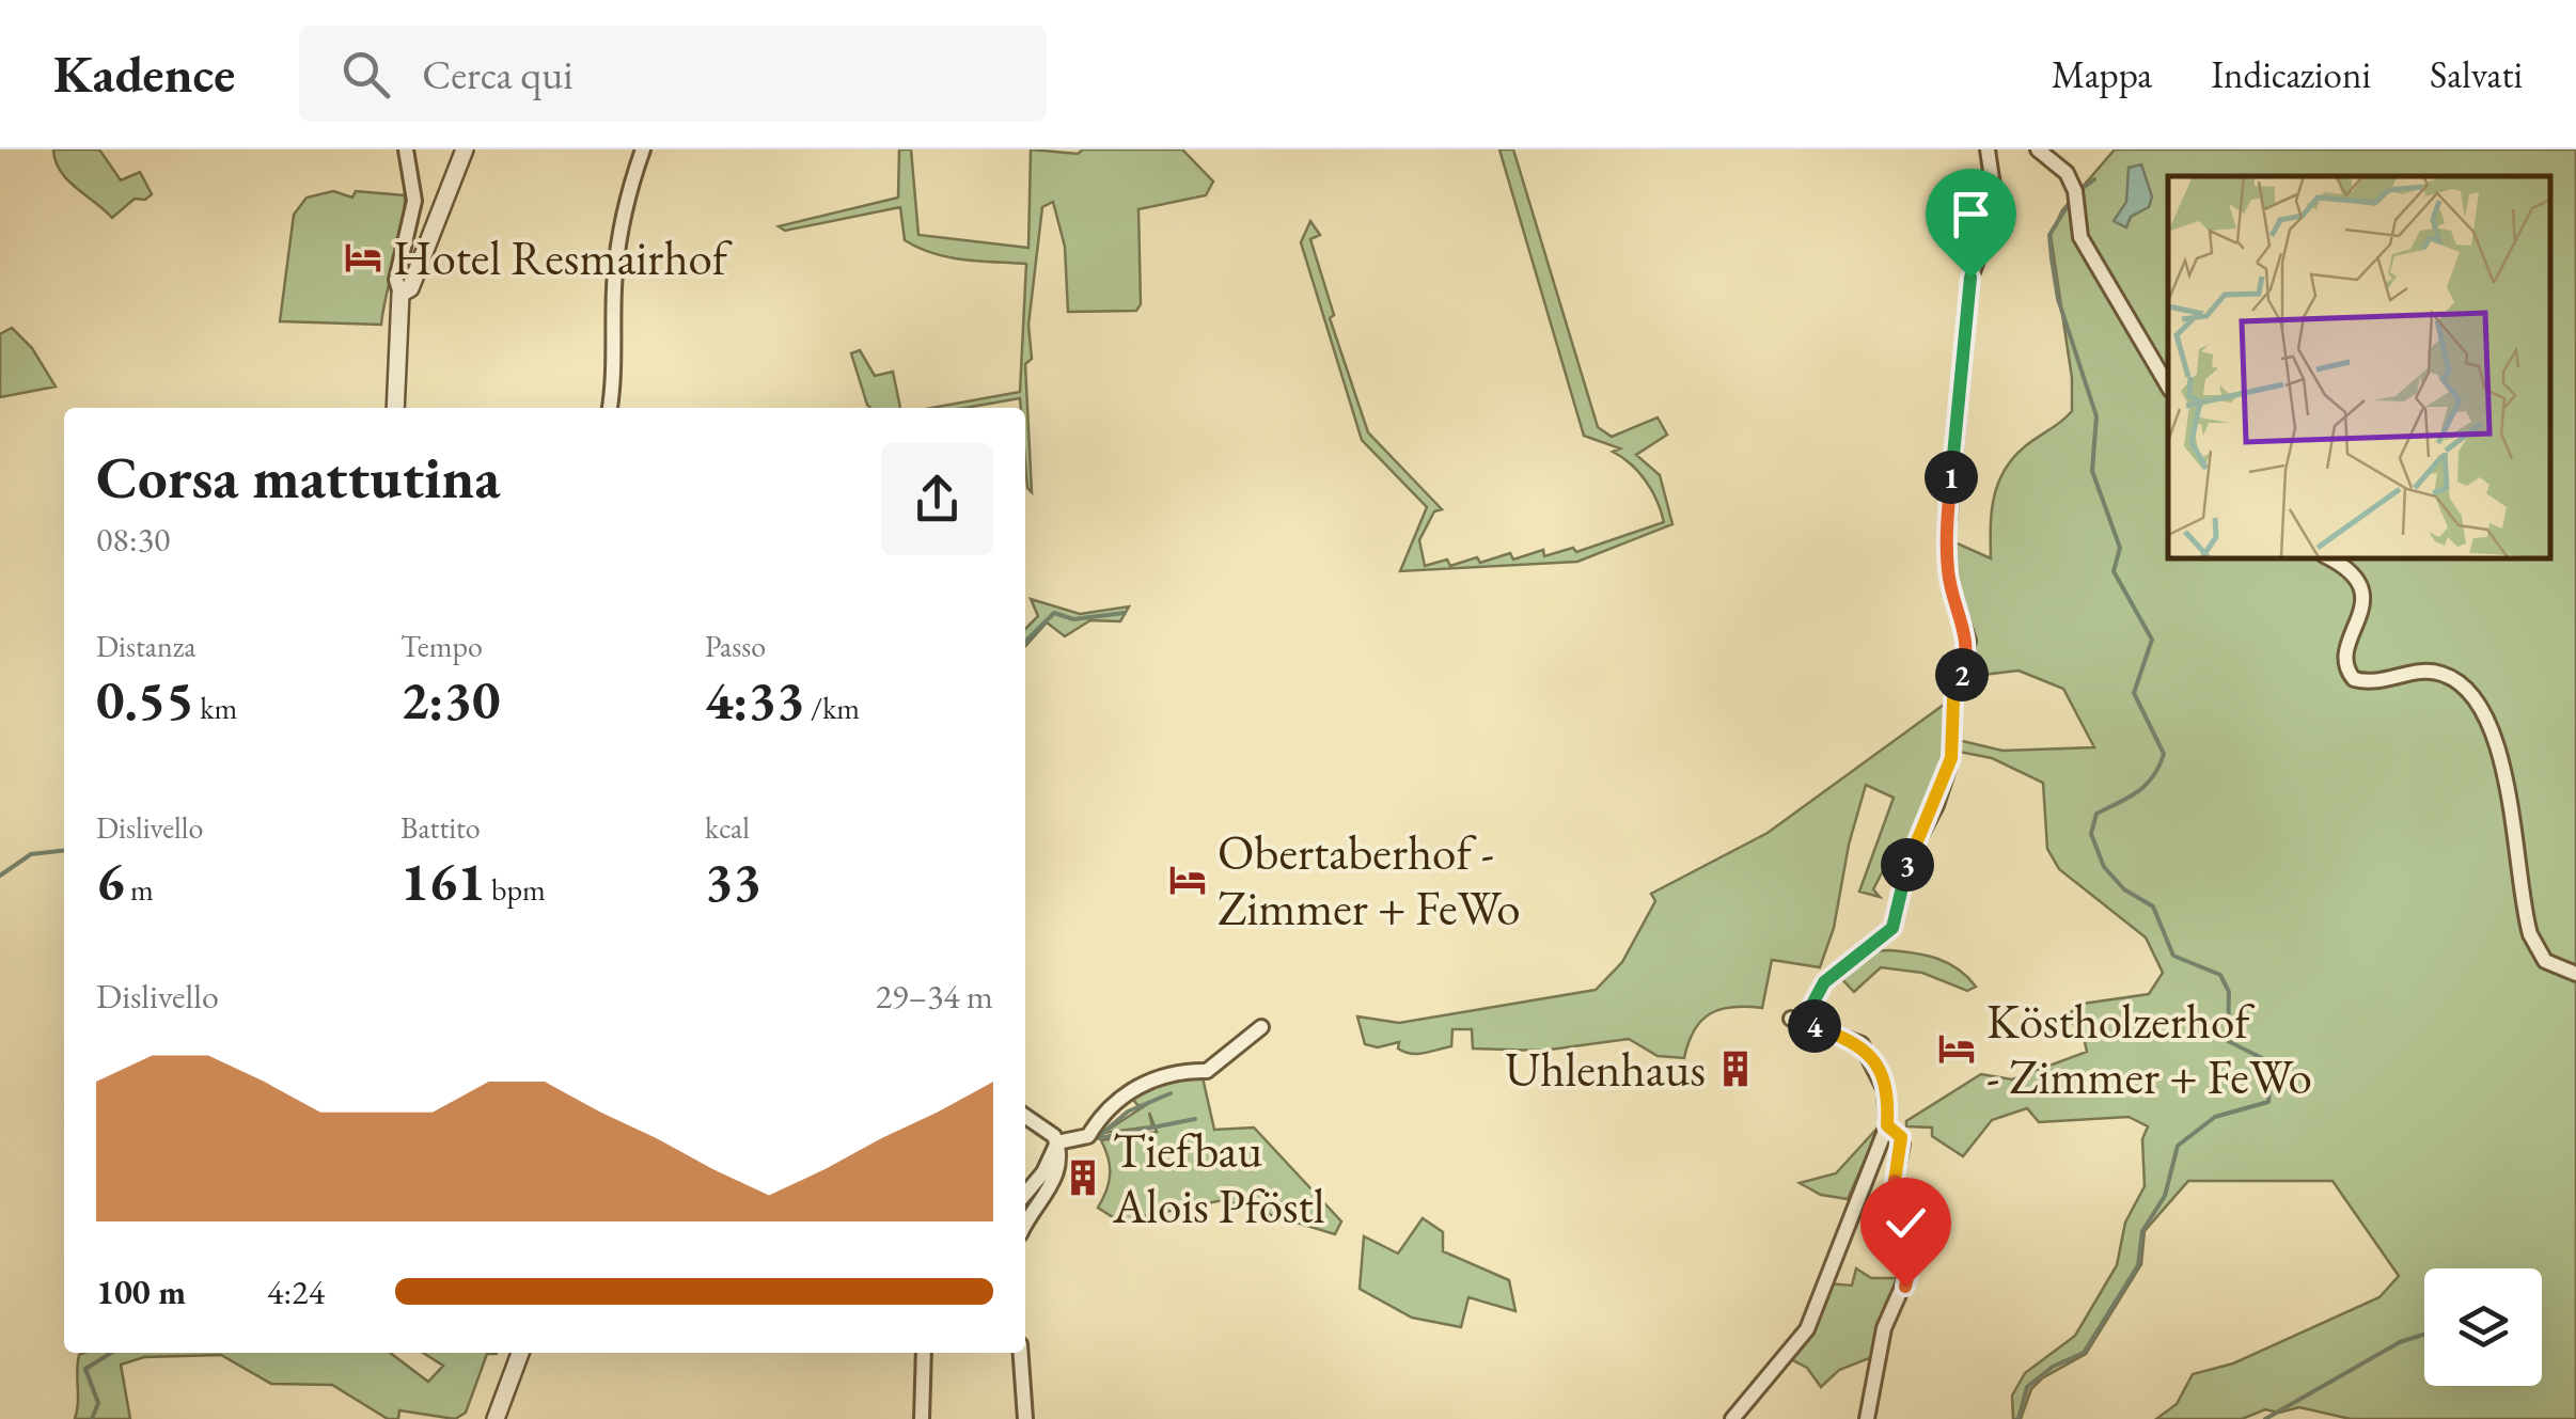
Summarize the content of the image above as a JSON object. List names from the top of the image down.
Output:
{
  "places": {
    "hotel": ["Hotel Resmairhof", "Obertaberhof - Zimmer + FeWo", "Köstholzerhof - Zimmer + FeWo"],
    "building": ["Uhlenhaus", "Tiefbau Alois Pföstl"]
  },
  "page": {
    "header": "Kadence",
    "search": "Cerca qui",
    "nav": ["Mappa", "Indicazioni", "Salvati"],
    "heading": ["Corsa mattutina", "08:30"],
    "pins": [
      "1",
      "2",
      "3",
      "4"
    ],
    "stats": [
      ["Distanza", "0.55 km"],
      ["Tempo", "2:30"],
      ["Passo", "4:33 /km"],
      ["Dislivello", "6 m"],
      ["Battito", "161 bpm"],
      ["kcal", "33"]
    ],
    "chart": ["Dislivello", "29–34 m"],
    "list": [
      {
        "name": "100 m",
        "note": "4:24"
      }
    ]
  }
}
